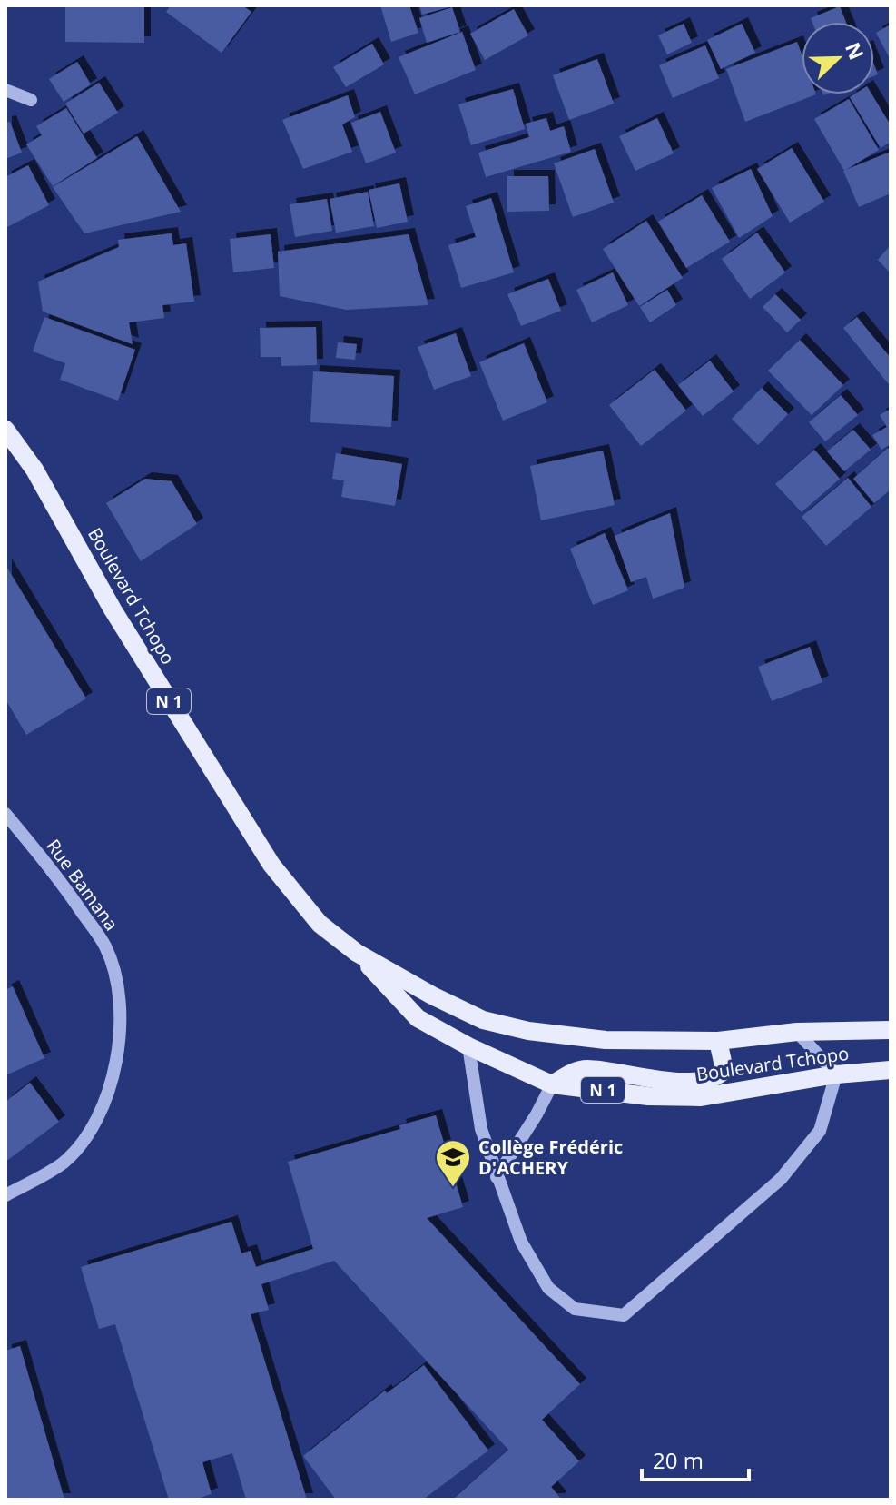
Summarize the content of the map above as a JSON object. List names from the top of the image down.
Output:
{
  "streets": {
    "main road": ["Boulevard Tchopo", "N 1"],
    "street": ["Rue Bamana"]
  },
  "places": {
    "school or university": ["Collège Frédéric D'ACHERY"]
  },
  "scale_bar": "20 m",
  "north": "top right"
}
